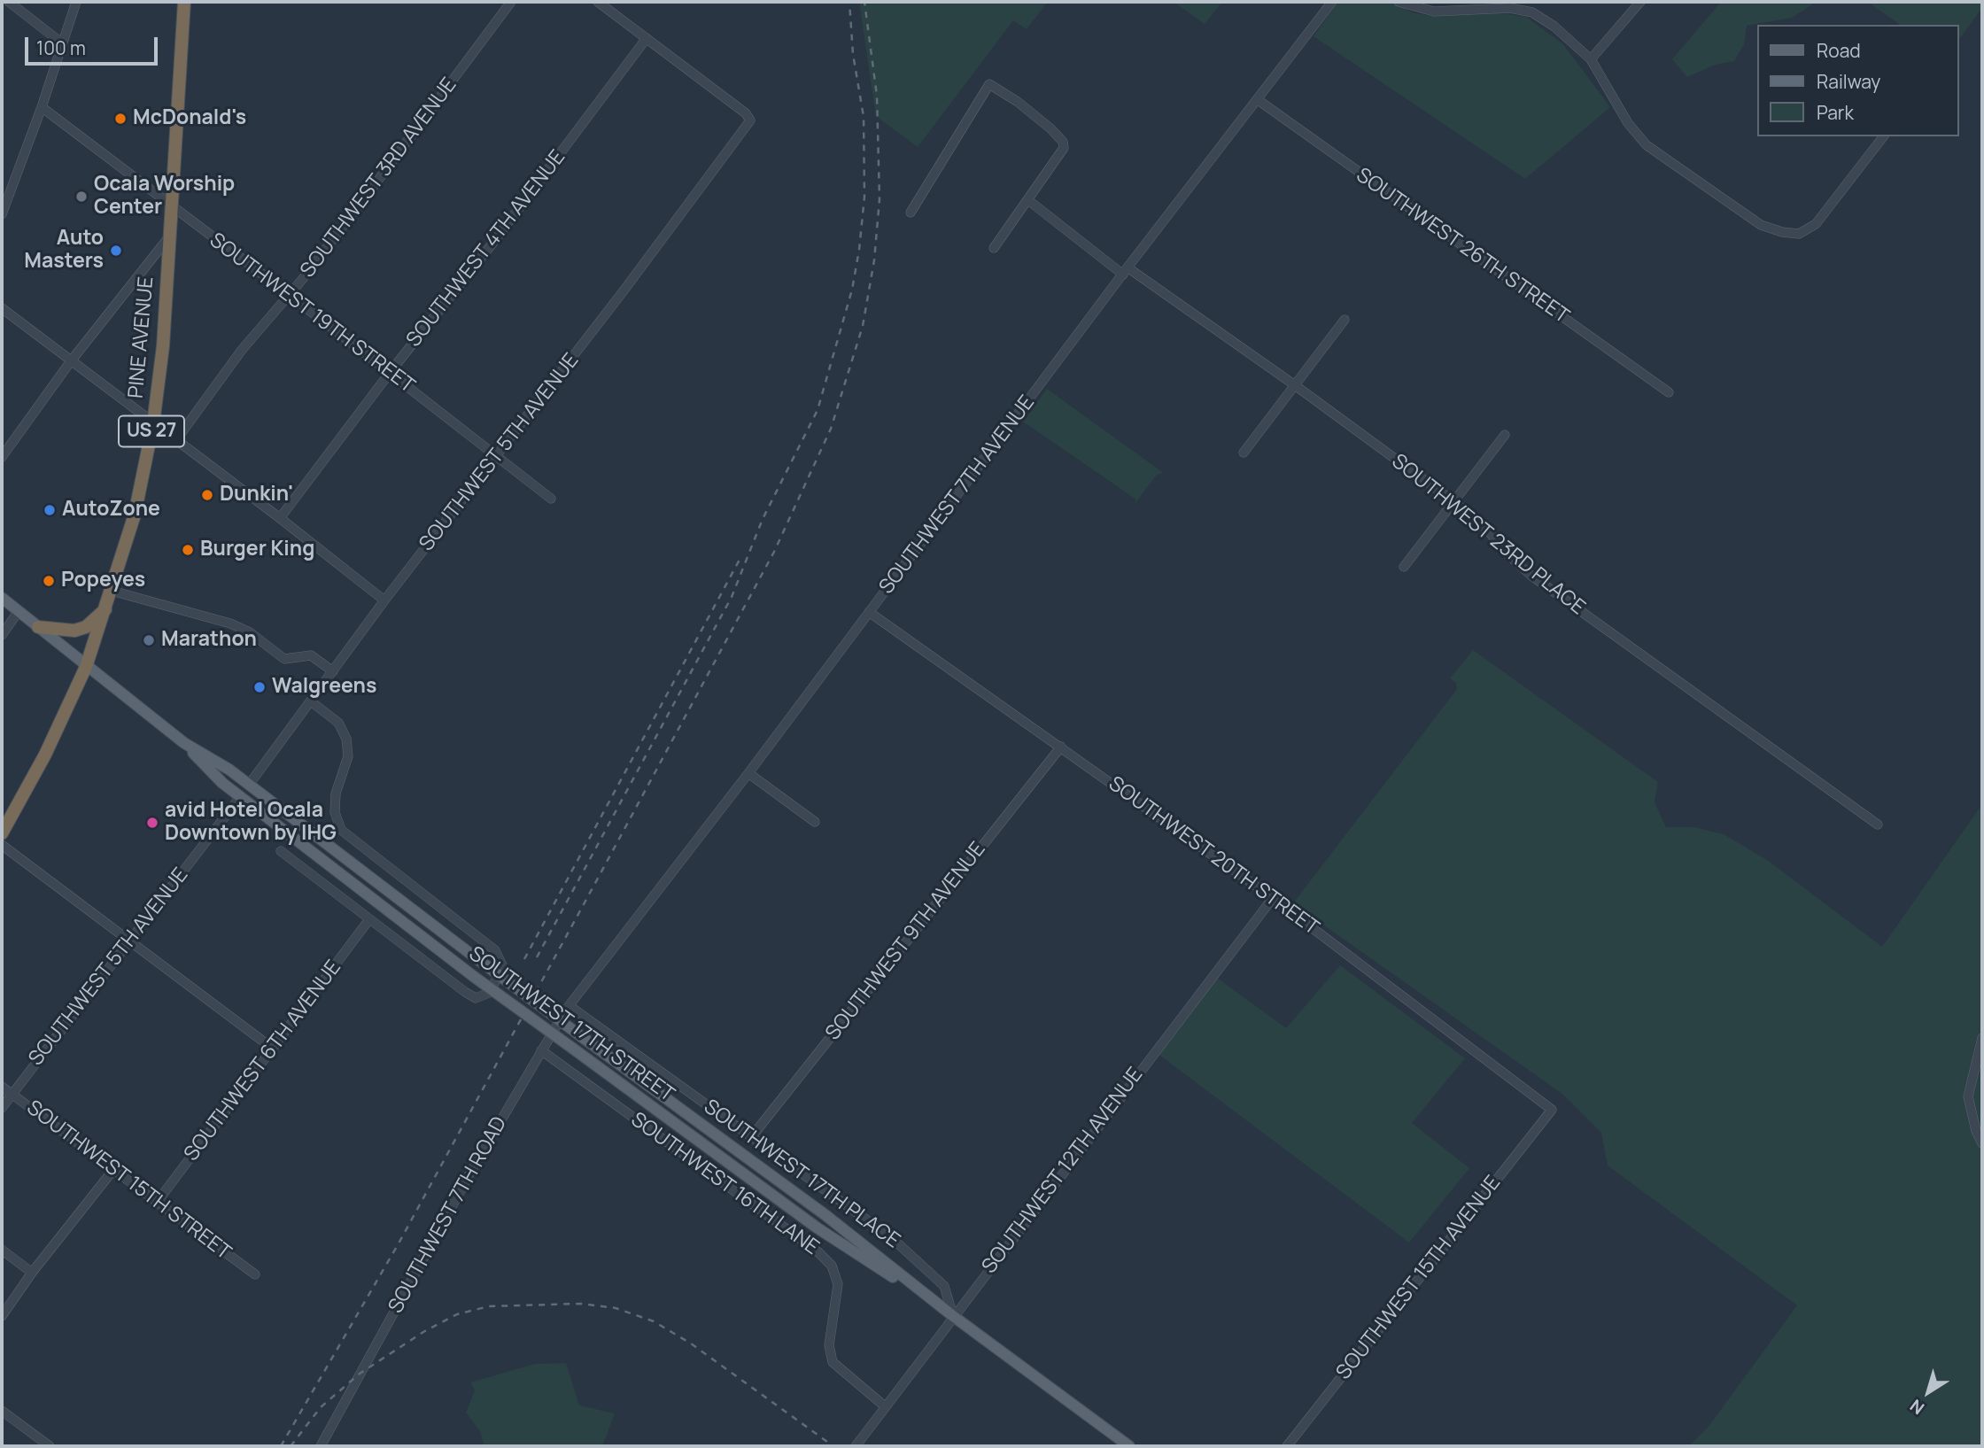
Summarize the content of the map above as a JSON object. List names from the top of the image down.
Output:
{
  "streets": {
    "highway": ["PINE AVENUE", "US 27"],
    "main road": ["SOUTHWEST 17TH STREET"],
    "street": [
      "SOUTHWEST 3RD AVENUE",
      "SOUTHWEST 26TH STREET",
      "SOUTHWEST 4TH AVENUE",
      "SOUTHWEST 19TH STREET",
      "SOUTHWEST 5TH AVENUE",
      "SOUTHWEST 7TH AVENUE",
      "SOUTHWEST 23RD PLACE",
      "SOUTHWEST 20TH STREET",
      "SOUTHWEST 9TH AVENUE",
      "SOUTHWEST 6TH AVENUE",
      "SOUTHWEST 12TH AVENUE",
      "SOUTHWEST 17TH PLACE",
      "SOUTHWEST 15TH STREET",
      "SOUTHWEST 16TH LANE",
      "SOUTHWEST 7TH ROAD",
      "SOUTHWEST 15TH AVENUE"
    ]
  },
  "crossings": [
    ["SOUTHWEST 3RD AVENUE", "SOUTHWEST 19TH STREET"],
    ["SOUTHWEST 26TH STREET", "SOUTHWEST 7TH AVENUE"],
    ["SOUTHWEST 4TH AVENUE", "SOUTHWEST 19TH STREET"],
    ["SOUTHWEST 4TH AVENUE", "SOUTHWEST 5TH AVENUE"],
    ["SOUTHWEST 19TH STREET", "PINE AVENUE"],
    ["SOUTHWEST 19TH STREET", "SOUTHWEST 5TH AVENUE"],
    ["PINE AVENUE", "SOUTHWEST 17TH STREET"],
    ["SOUTHWEST 5TH AVENUE", "SOUTHWEST 17TH STREET"],
    ["SOUTHWEST 5TH AVENUE", "SOUTHWEST 15TH STREET"],
    ["SOUTHWEST 7TH AVENUE", "SOUTHWEST 23RD PLACE"],
    ["SOUTHWEST 7TH AVENUE", "SOUTHWEST 20TH STREET"],
    ["SOUTHWEST 7TH AVENUE", "SOUTHWEST 7TH ROAD"],
    ["SOUTHWEST 20TH STREET", "SOUTHWEST 9TH AVENUE"],
    ["SOUTHWEST 20TH STREET", "SOUTHWEST 12TH AVENUE"],
    ["SOUTHWEST 20TH STREET", "SOUTHWEST 15TH AVENUE"],
    ["SOUTHWEST 9TH AVENUE", "SOUTHWEST 17TH PLACE"],
    ["SOUTHWEST 17TH STREET", "SOUTHWEST 12TH AVENUE"],
    ["SOUTHWEST 17TH STREET", "SOUTHWEST 17TH PLACE"],
    ["SOUTHWEST 6TH AVENUE", "SOUTHWEST 15TH STREET"],
    ["SOUTHWEST 12TH AVENUE", "SOUTHWEST 17TH PLACE"],
    ["SOUTHWEST 12TH AVENUE", "SOUTHWEST 16TH LANE"],
    ["SOUTHWEST 17TH PLACE", "SOUTHWEST 7TH ROAD"],
    ["SOUTHWEST 16TH LANE", "SOUTHWEST 7TH ROAD"]
  ],
  "places": [
    "McDonald's",
    "Ocala Worship Center",
    "Auto Masters",
    "Dunkin'",
    "AutoZone",
    "Burger King",
    "Popeyes",
    "Marathon",
    "Walgreens",
    "avid Hotel Ocala Downtown by IHG"
  ],
  "legend": ["Road", "Railway", "Park"],
  "scale_bar": "100 m",
  "north": "bottom left"
}
